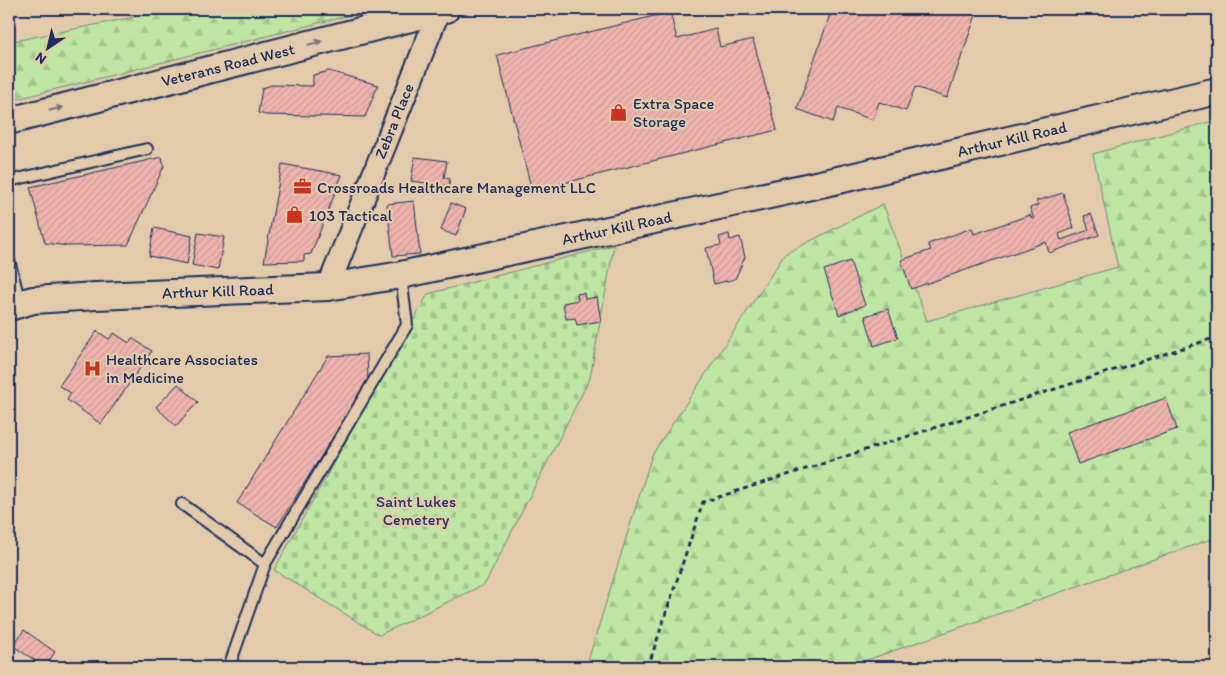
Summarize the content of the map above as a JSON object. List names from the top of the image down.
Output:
{
  "streets": {
    "street": ["Veterans Road West", "Zebra Place", "Arthur Kill Road"]
  },
  "crossings": [
    ["Veterans Road West", "Zebra Place"],
    ["Zebra Place", "Arthur Kill Road"]
  ],
  "one_way": ["Veterans Road West"],
  "parks": ["Saint Lukes Cemetery"],
  "places": {
    "shop": ["Extra Space Storage", "103 Tactical"],
    "office": ["Crossroads Healthcare Management LLC"],
    "hospital": ["Healthcare Associates in Medicine"]
  },
  "north": "bottom left"
}
